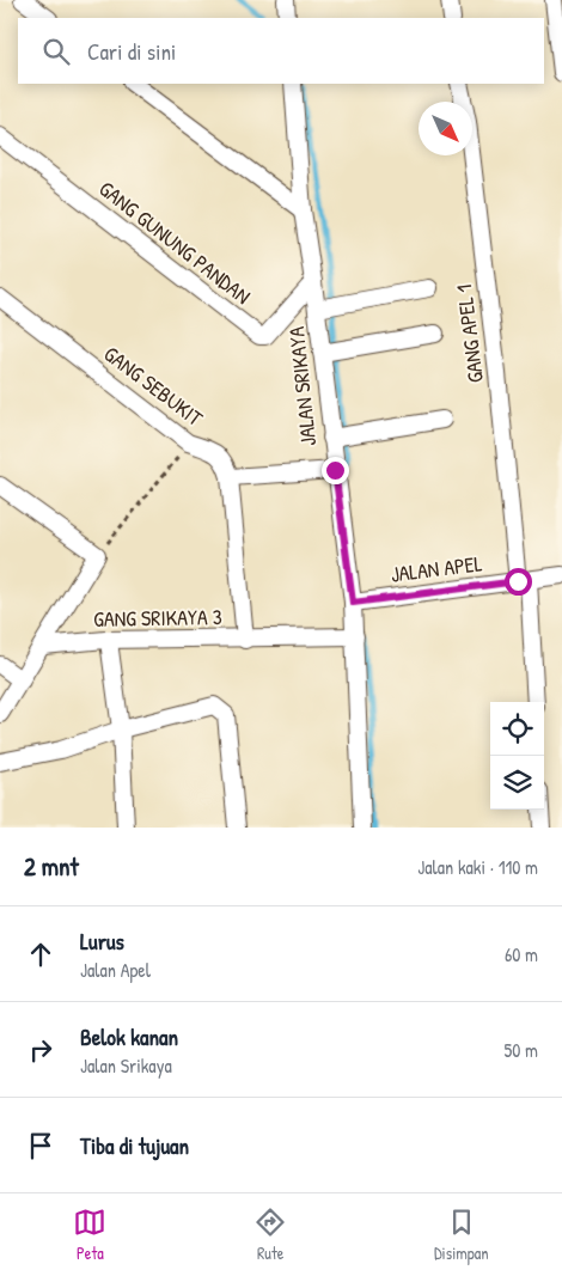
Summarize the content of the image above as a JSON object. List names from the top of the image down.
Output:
{
  "streets": {
    "street": [
      "GANG GUNUNG PANDAN",
      "GANG APEL 1",
      "GANG SEBUKIT",
      "JALAN SRIKAYA",
      "JALAN APEL",
      "GANG SRIKAYA 3"
    ]
  },
  "crossings": [
    ["GANG GUNUNG PANDAN", "JALAN SRIKAYA"],
    ["GANG APEL 1", "JALAN APEL"],
    ["GANG SEBUKIT", "GANG SRIKAYA 3"],
    ["JALAN SRIKAYA", "JALAN APEL"],
    ["JALAN SRIKAYA", "GANG SRIKAYA 3"]
  ],
  "north": "bottom right",
  "page": {
    "search": "Cari di sini",
    "heading": ["2 mnt", "Jalan kaki · 110 m"],
    "list": [
      ["Lurus", "Jalan Apel", "60 m"],
      ["Belok kanan", "Jalan Srikaya", "50 m"],
      "Tiba di tujuan"
    ],
    "nav": ["Peta", "Rute", "Disimpan"]
  }
}
